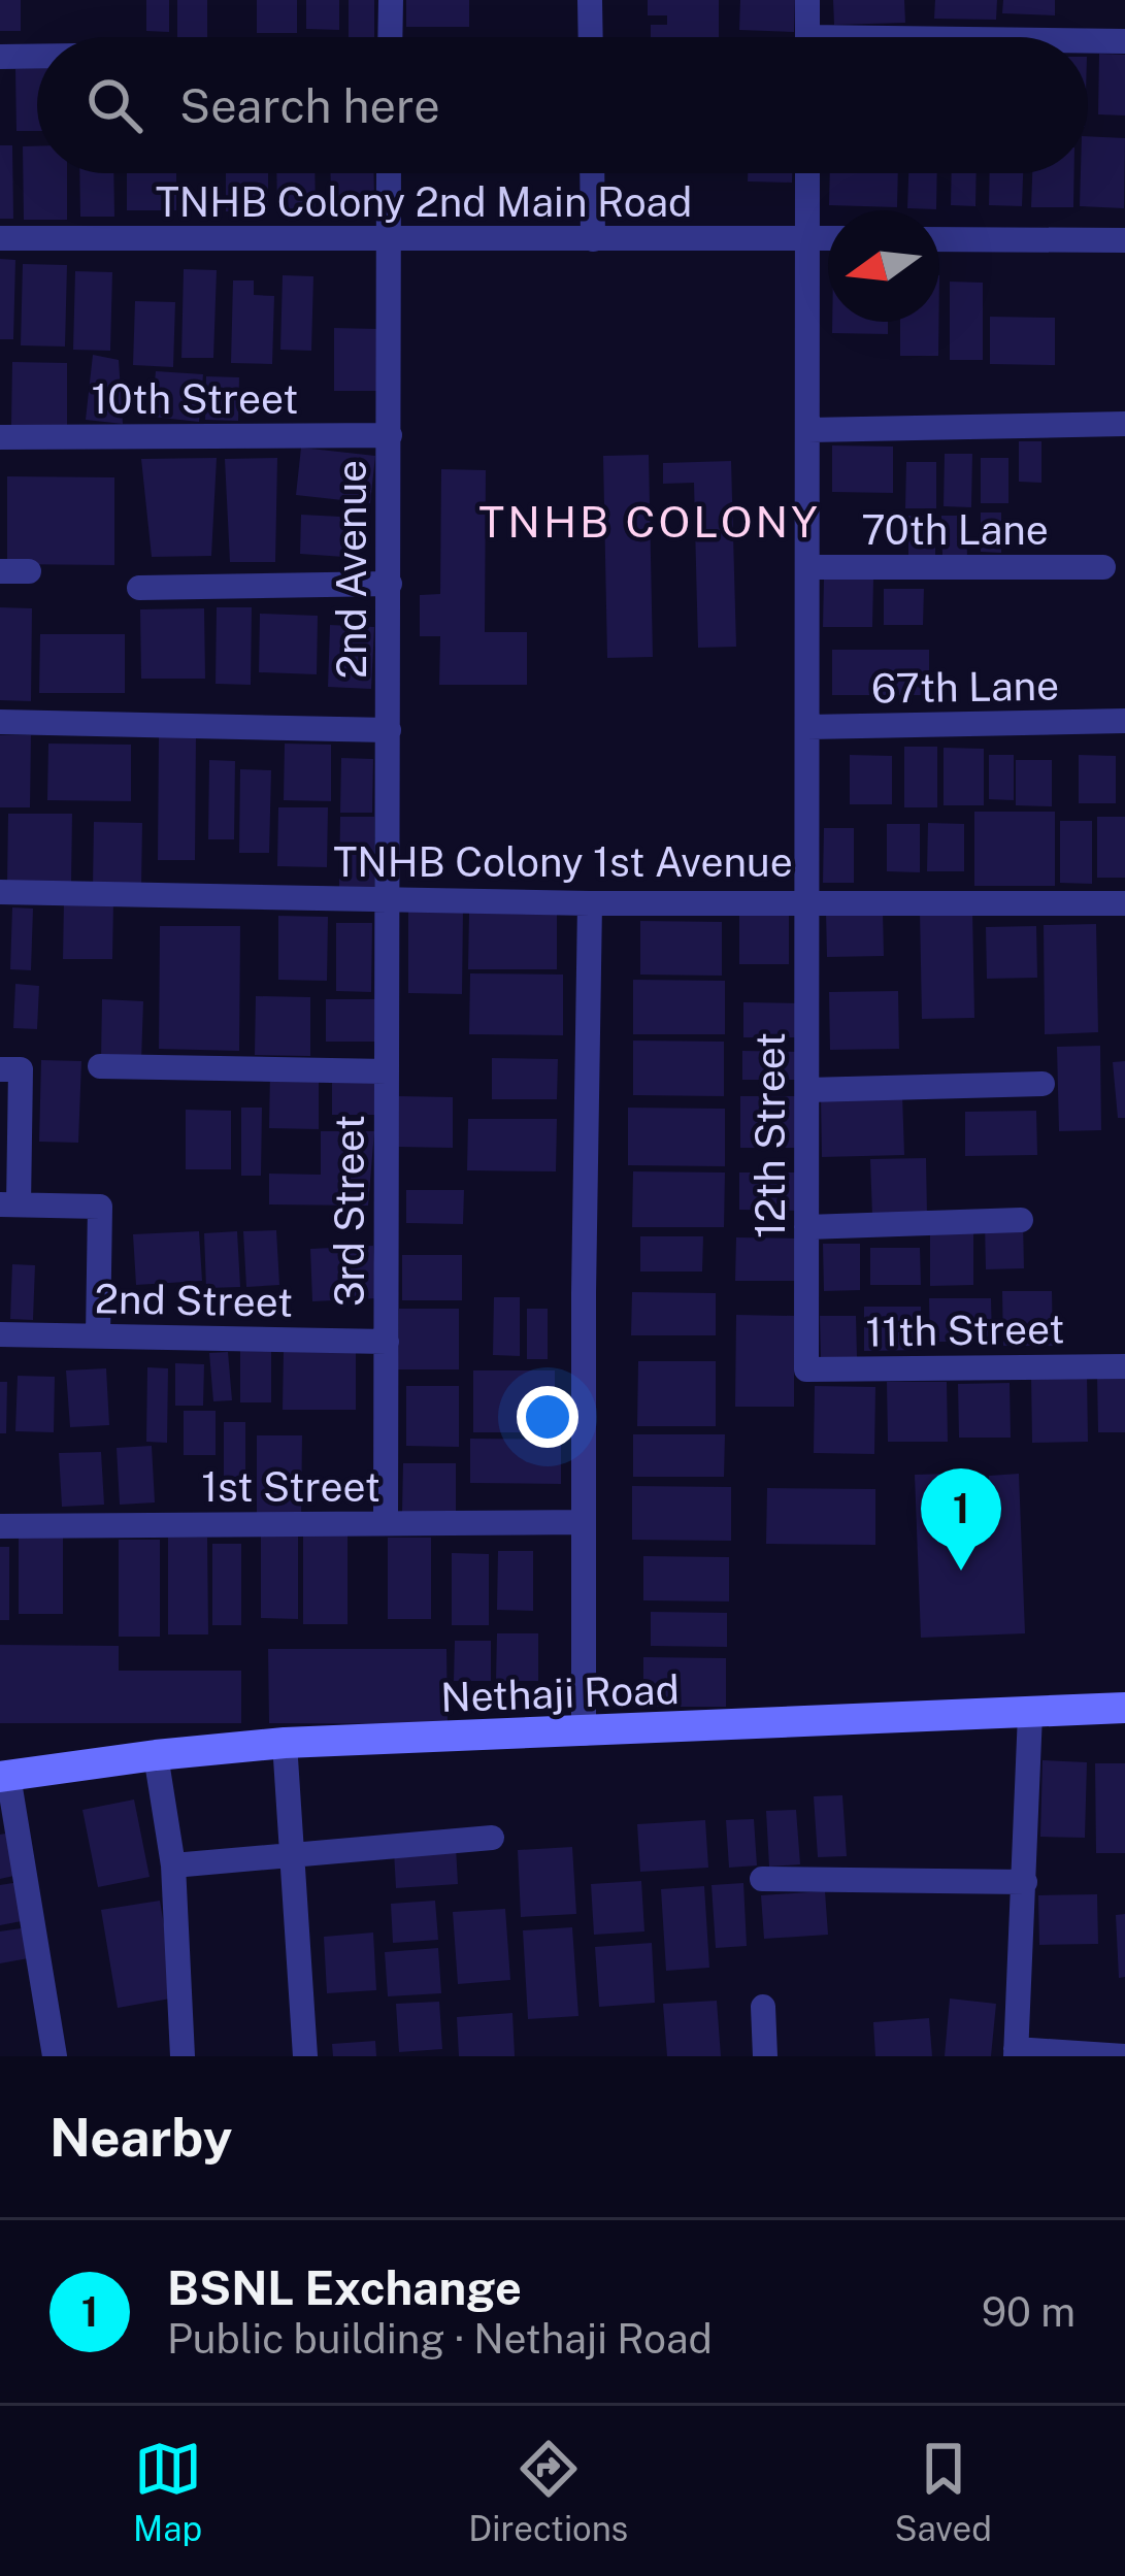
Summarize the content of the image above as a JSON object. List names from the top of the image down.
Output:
{
  "streets": {
    "street": [
      "TNHB Colony 2nd Main Road",
      "10th Street",
      "70th Lane",
      "2nd Avenue",
      "67th Lane",
      "TNHB Colony 1st Avenue",
      "12th Street",
      "3rd Street",
      "2nd Street",
      "11th Street",
      "1st Street",
      "Nethaji Road"
    ]
  },
  "crossings": [
    ["TNHB Colony 2nd Main Road", "2nd Avenue"],
    ["TNHB Colony 2nd Main Road", "12th Street"],
    ["10th Street", "2nd Avenue"],
    ["70th Lane", "12th Street"],
    ["2nd Avenue", "TNHB Colony 1st Avenue"],
    ["2nd Avenue", "3rd Street"],
    ["67th Lane", "12th Street"],
    ["TNHB Colony 1st Avenue", "12th Street"],
    ["TNHB Colony 1st Avenue", "3rd Street"],
    ["12th Street", "11th Street"],
    ["3rd Street", "2nd Street"],
    ["3rd Street", "1st Street"]
  ],
  "districts": ["TNHB COLONY"],
  "north": "left",
  "page": {
    "search": "Search here",
    "pins": "1",
    "heading": "Nearby",
    "list": [
      {
        "mark": "1",
        "name": "BSNL Exchange",
        "note": "Public building · Nethaji Road",
        "value": "90 m"
      }
    ],
    "nav": ["Map", "Directions", "Saved"]
  }
}
